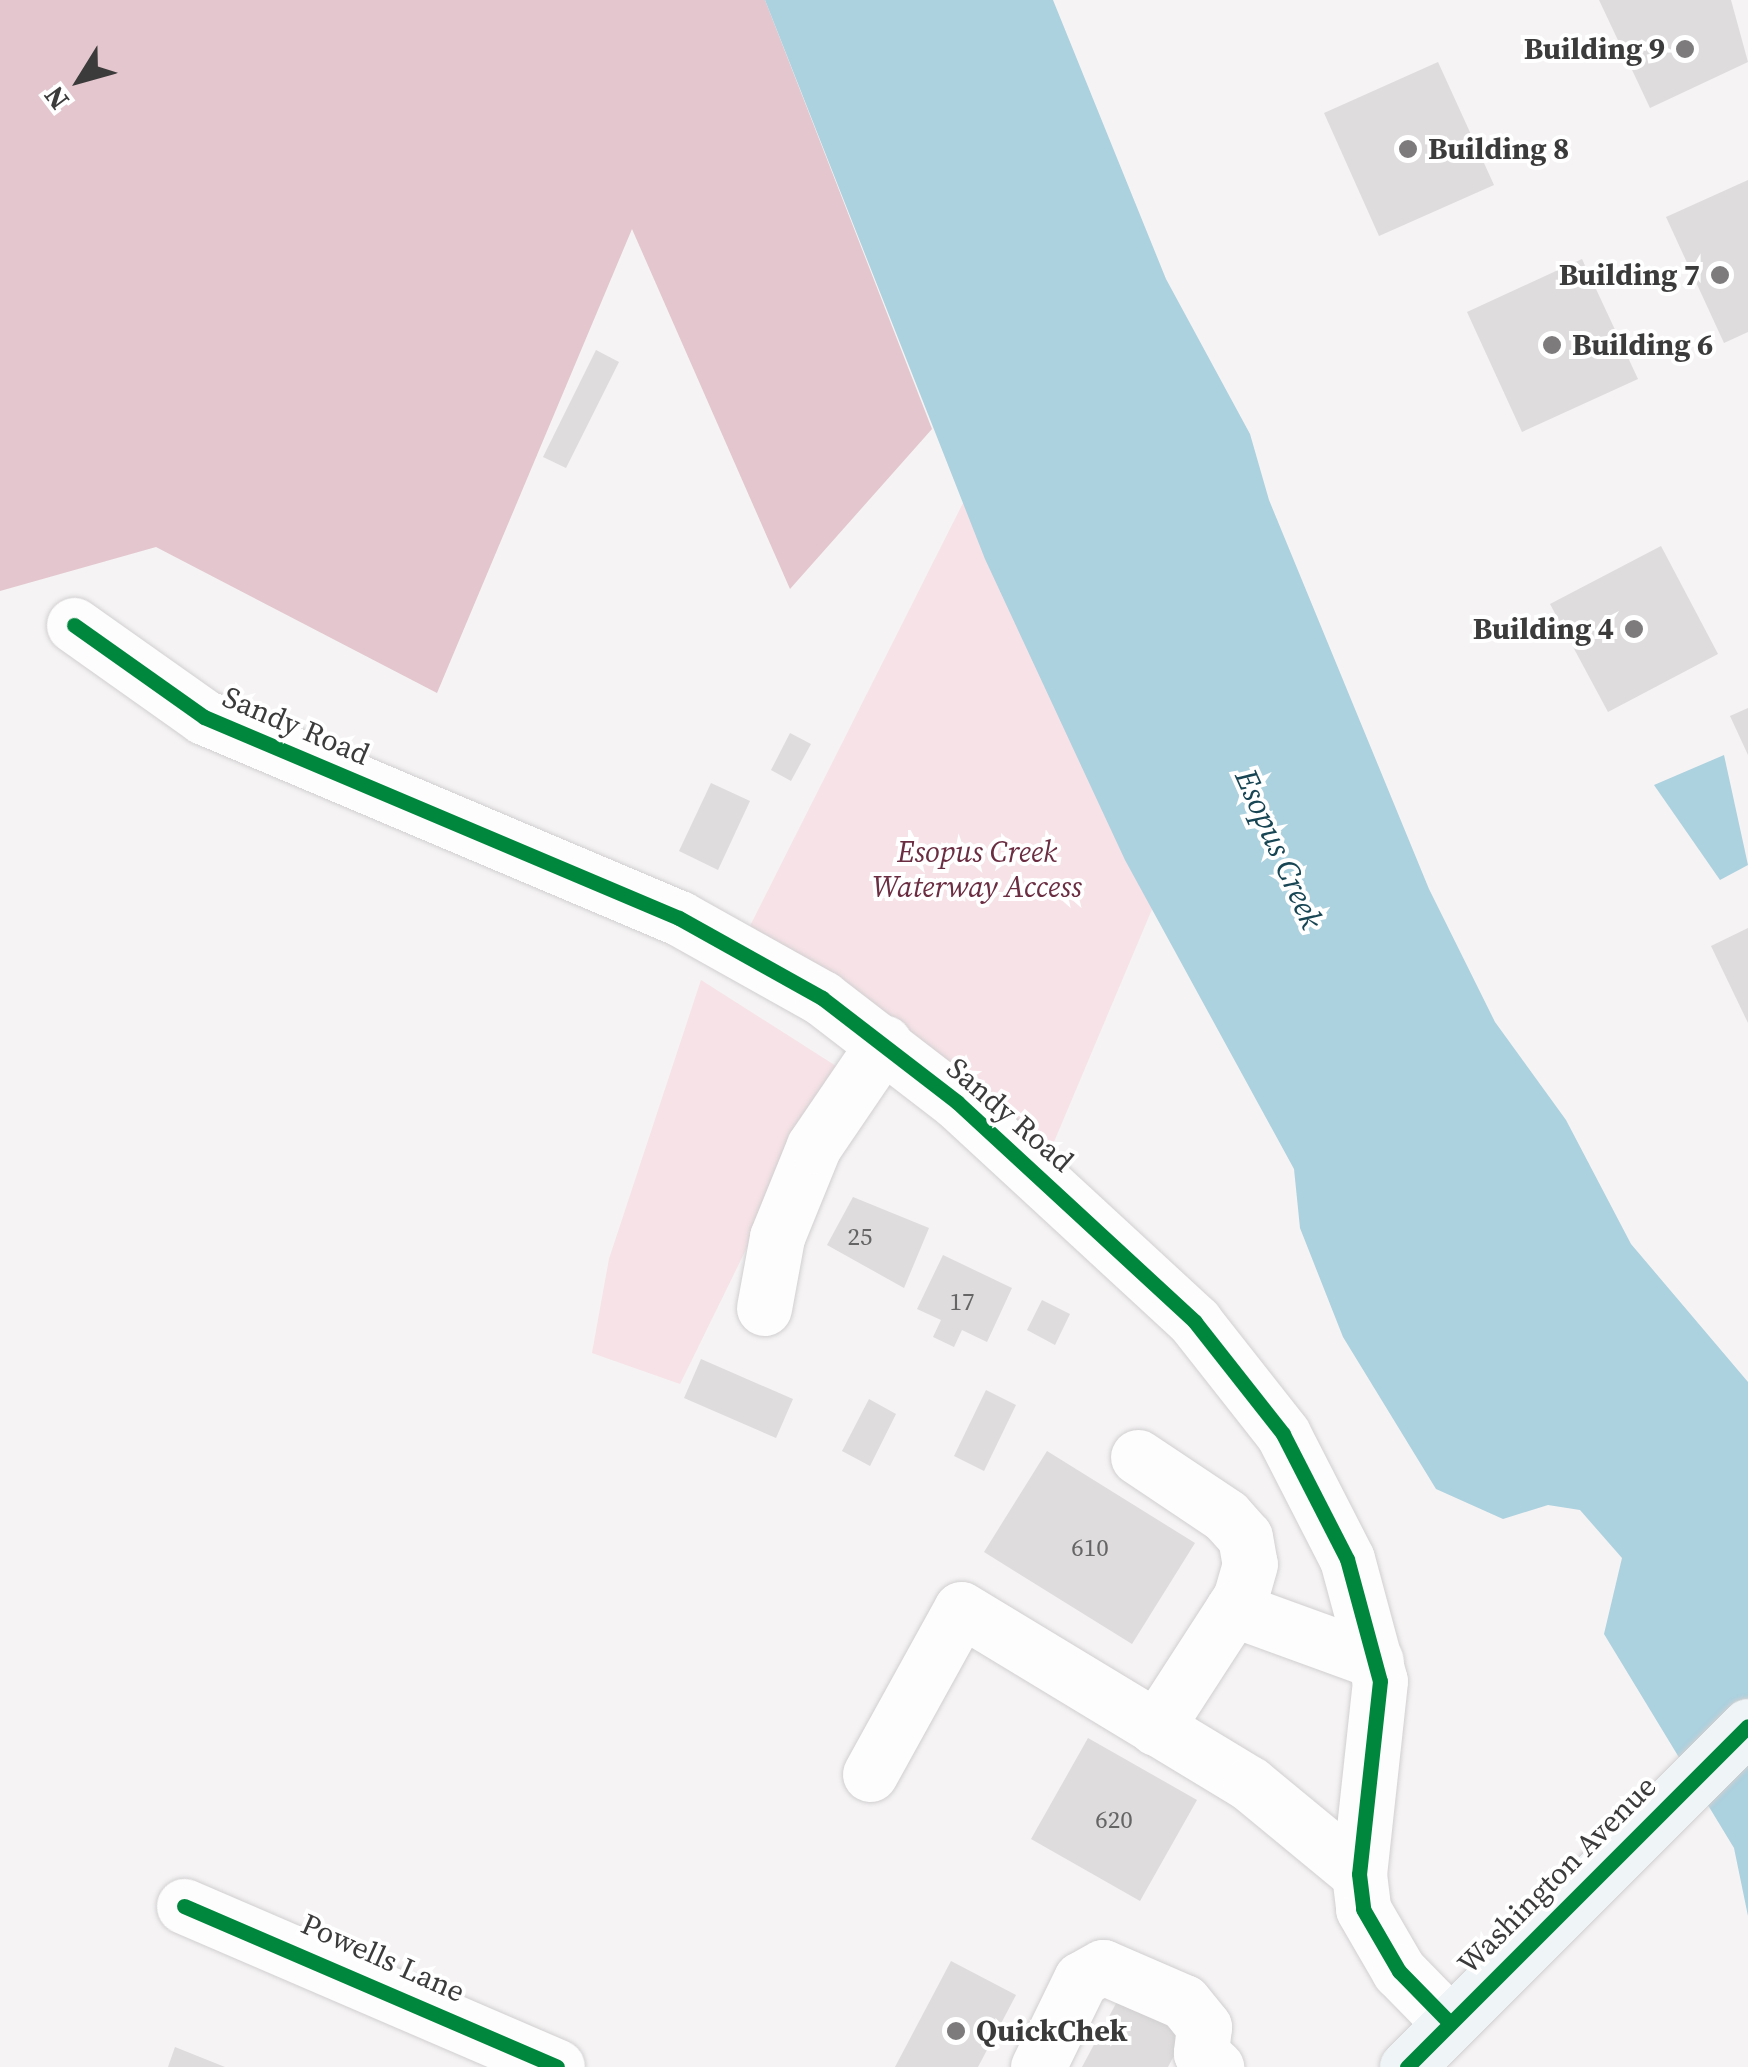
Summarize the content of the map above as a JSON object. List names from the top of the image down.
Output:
{
  "streets": {
    "main road": ["Washington Avenue"],
    "street": ["Sandy Road", "Powells Lane"]
  },
  "crossings": [
    ["Sandy Road", "Washington Avenue"]
  ],
  "water": ["Esopus Creek"],
  "parks": ["Esopus Creek Waterway Access"],
  "places": [
    "Building 9",
    "Building 8",
    "Building 7",
    "Building 6",
    "Building 4",
    "QuickChek"
  ],
  "house_numbers": [
    "25",
    "17",
    "610",
    "620"
  ],
  "north": "bottom left"
}
